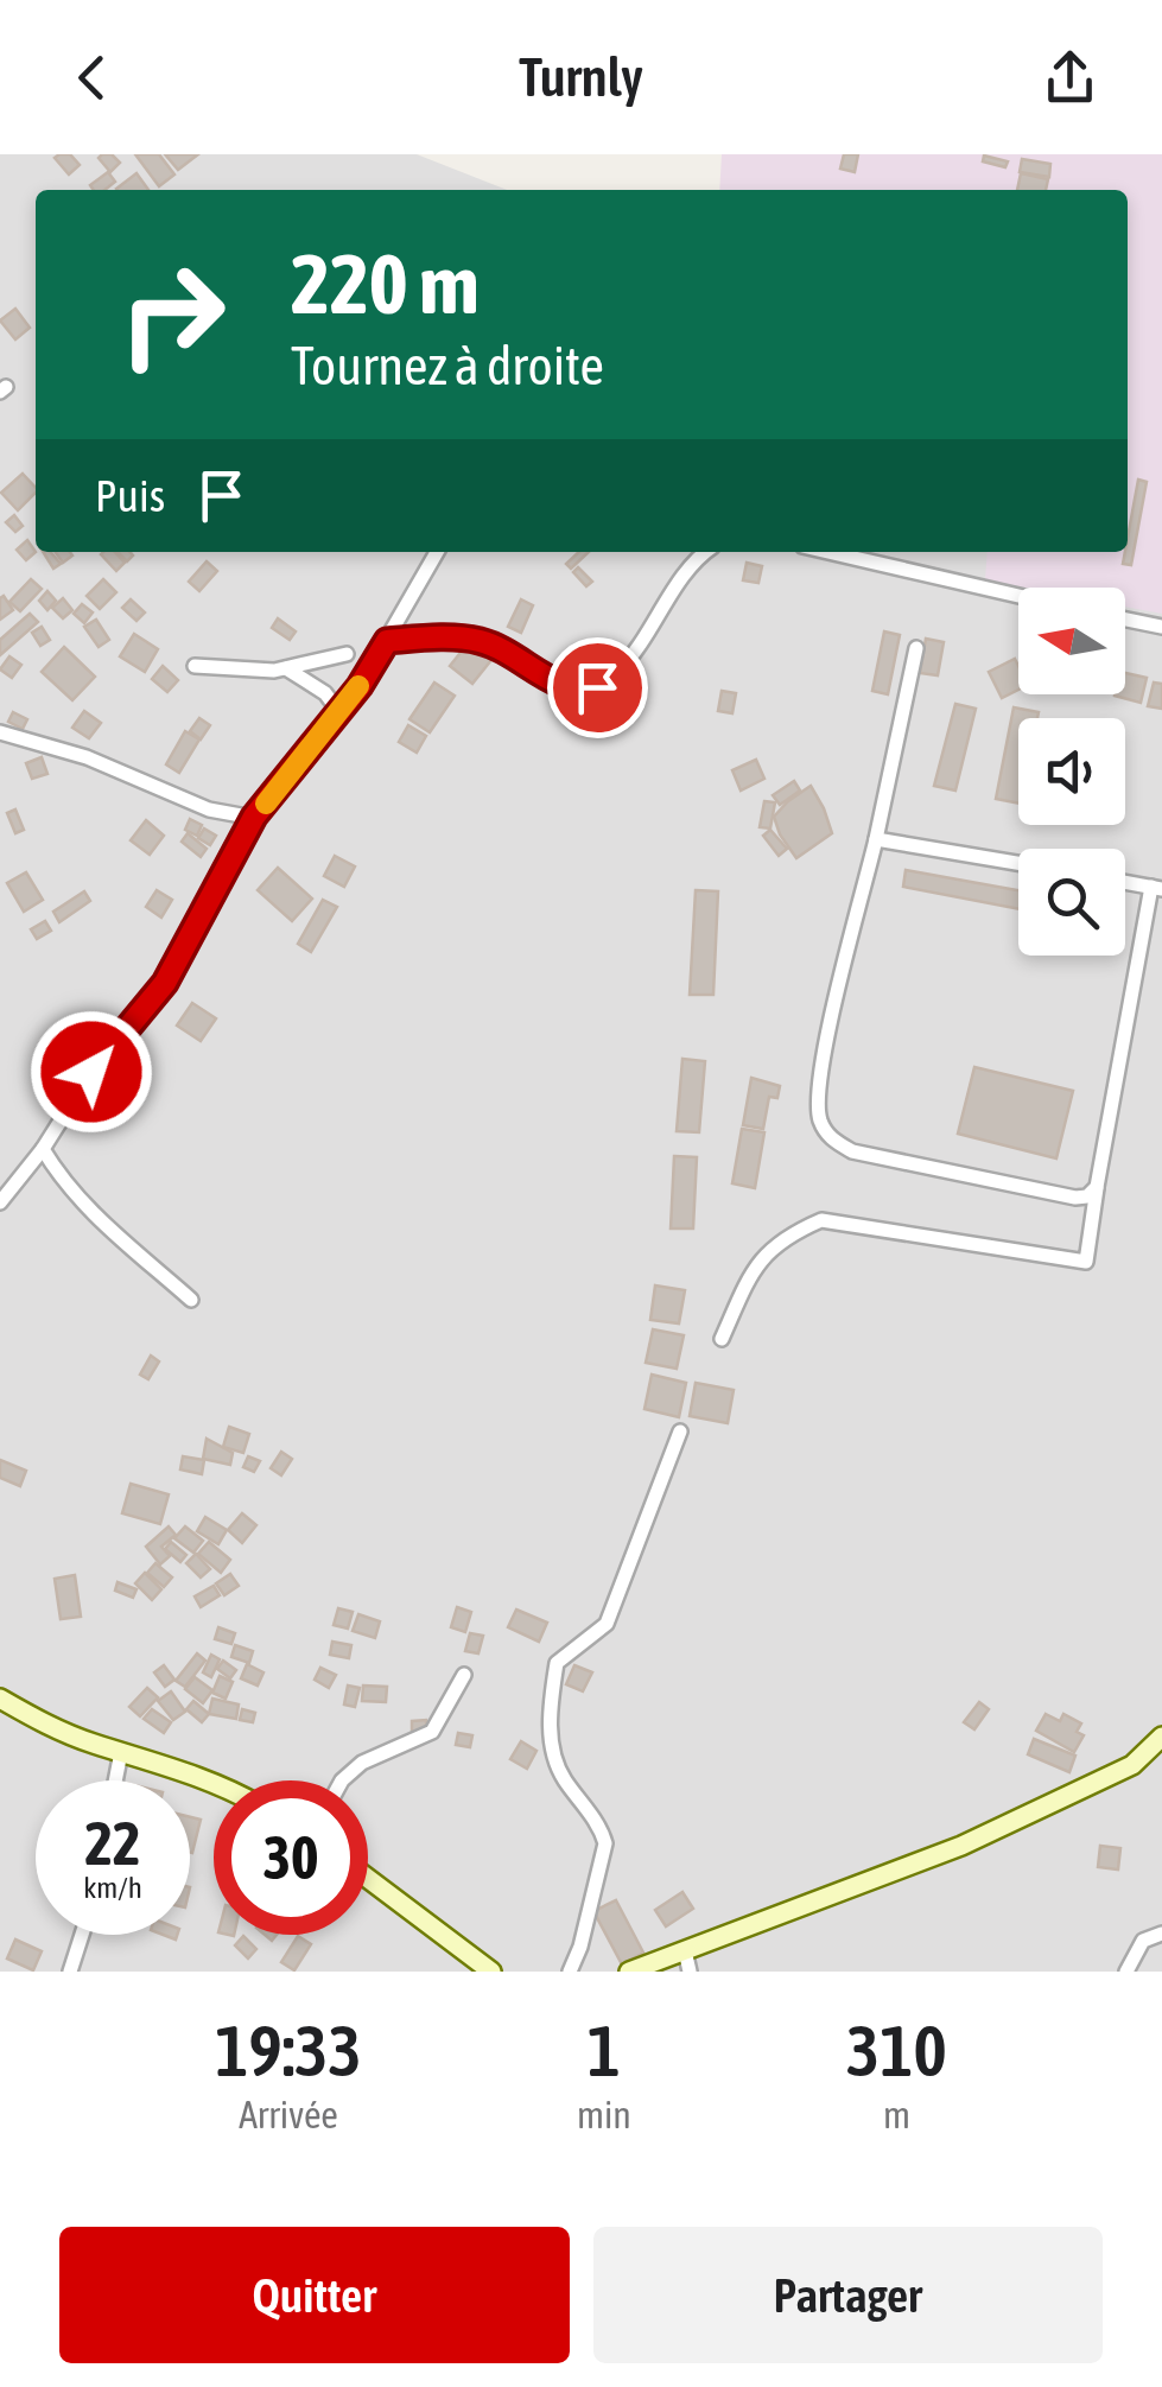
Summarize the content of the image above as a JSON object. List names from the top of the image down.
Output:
{
  "north": "left",
  "page": {
    "header": "Turnly",
    "turn": ["220 m", "Tournez à droite"],
    "then": "Puis",
    "speed": "22 km/h",
    "limit": "30",
    "eta": [
      "19:33",
      "Arrivée",
      "1",
      "min",
      "310",
      "m"
    ],
    "buttons": ["Quitter", "Partager"]
  }
}
